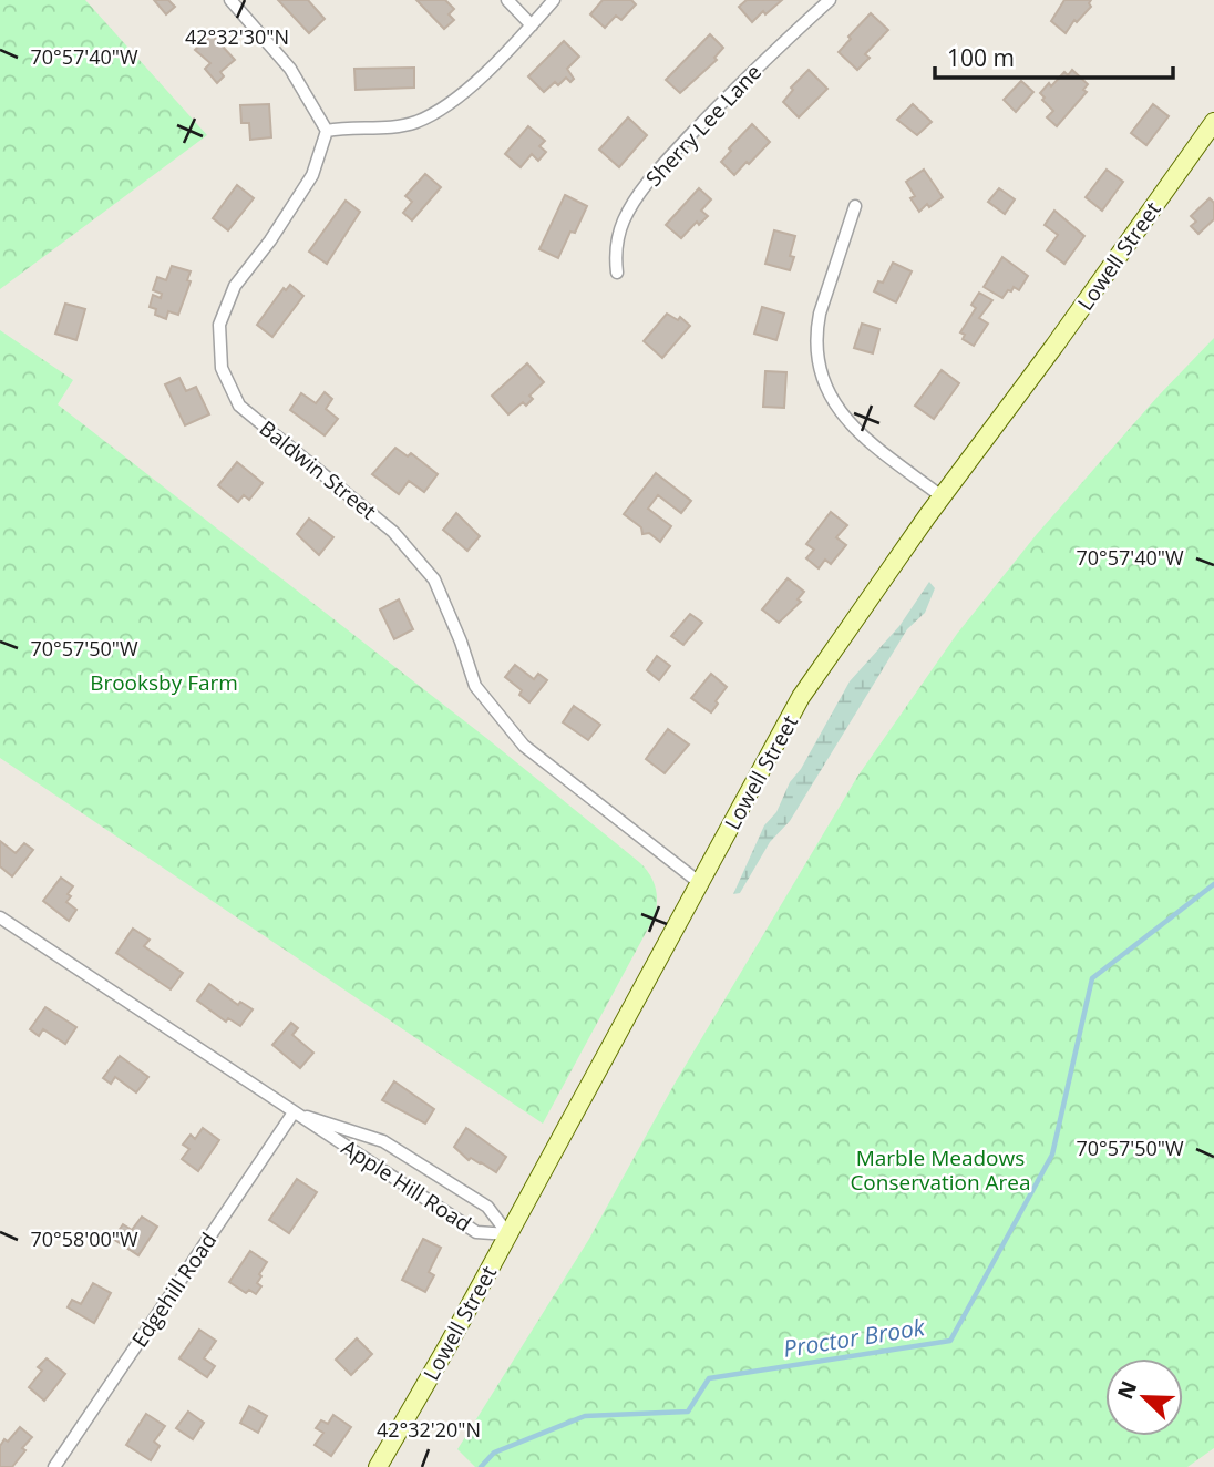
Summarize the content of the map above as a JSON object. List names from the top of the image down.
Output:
{
  "streets": {
    "main road": ["Lowell Street"],
    "street": [
      "Sherry Lee Lane",
      "Baldwin Street",
      "Apple Hill Road",
      "Edgehill Road"
    ]
  },
  "crossings": [
    ["Lowell Street", "Baldwin Street"],
    ["Lowell Street", "Apple Hill Road"],
    ["Apple Hill Road", "Edgehill Road"]
  ],
  "water": ["Proctor Brook"],
  "parks": ["Brooksby Farm", "Marble Meadows Conservation Area"],
  "scale_bar": "100 m",
  "north": "top left",
  "coordinates": [
    "42°32'30\"N",
    "70°57'40\"W",
    "70°57'50\"W",
    "70°58'00\"W",
    "42°32'20\"N"
  ]
}
